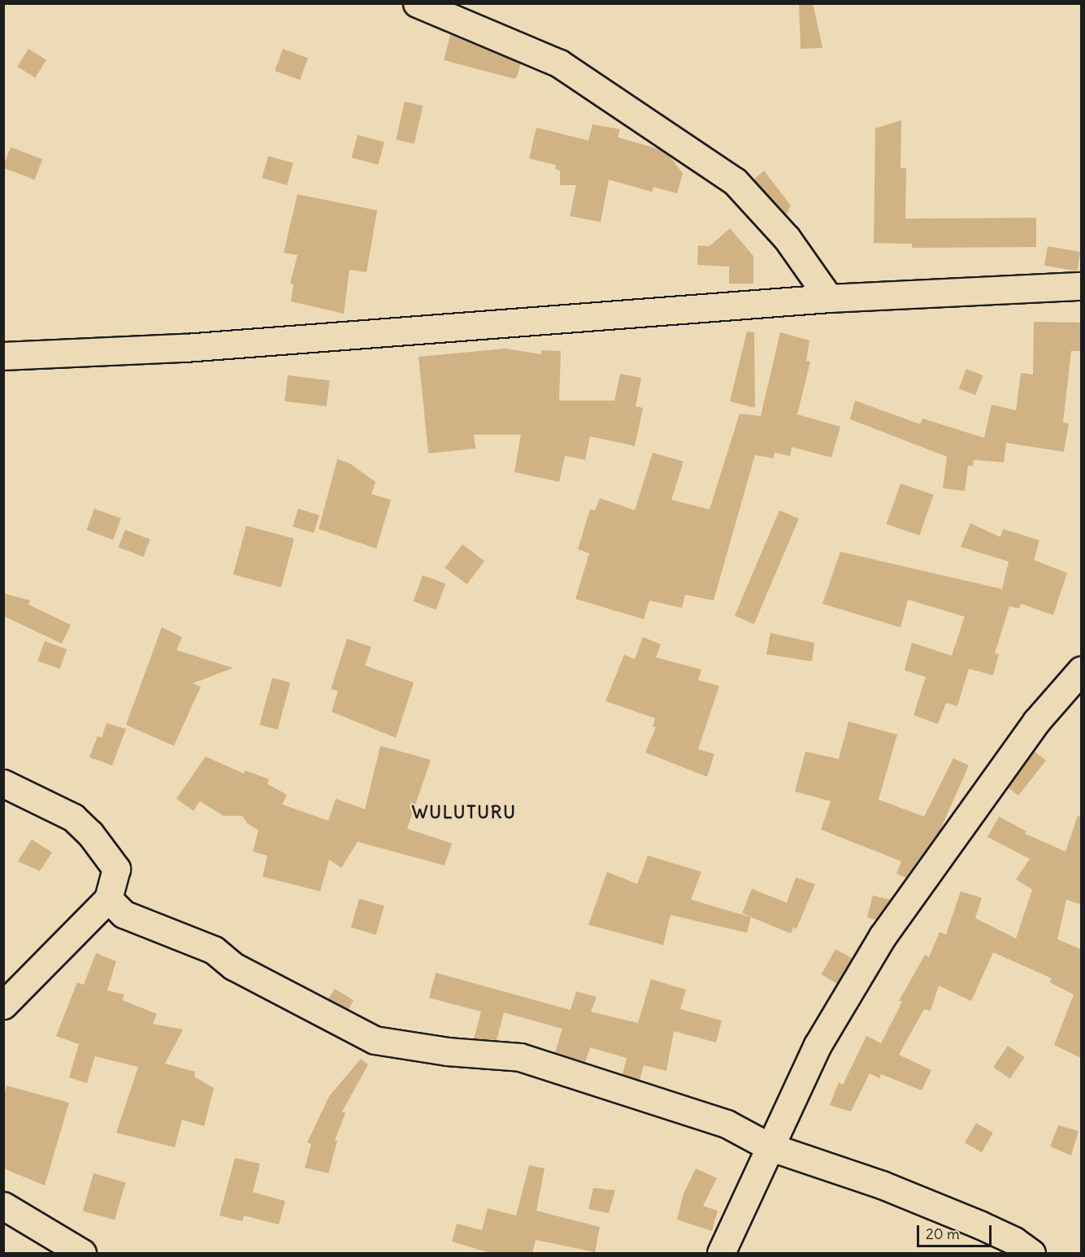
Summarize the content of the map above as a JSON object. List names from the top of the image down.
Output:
{
  "districts": ["WULUTURU"],
  "scale_bar": "20 m"
}
